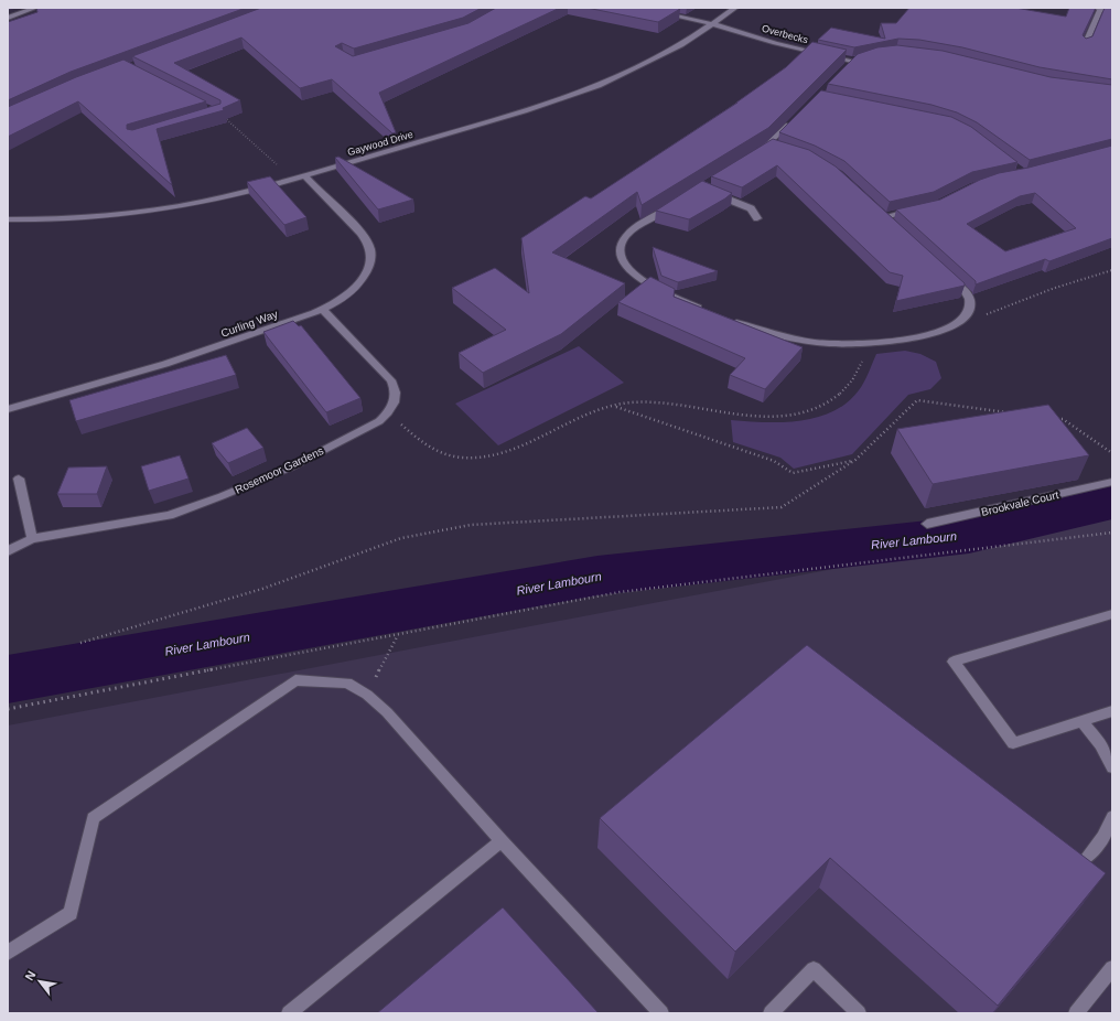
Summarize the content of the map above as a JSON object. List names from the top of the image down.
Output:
{
  "streets": {
    "street": [
      "Overbecks",
      "Gaywood Drive",
      "Curling Way",
      "Rosemoor Gardens",
      "Brookvale Court"
    ]
  },
  "crossings": [
    ["Overbecks", "Gaywood Drive"],
    ["Gaywood Drive", "Curling Way"],
    ["Curling Way", "Rosemoor Gardens"]
  ],
  "water": ["River Lambourn"],
  "north": "top left"
}
